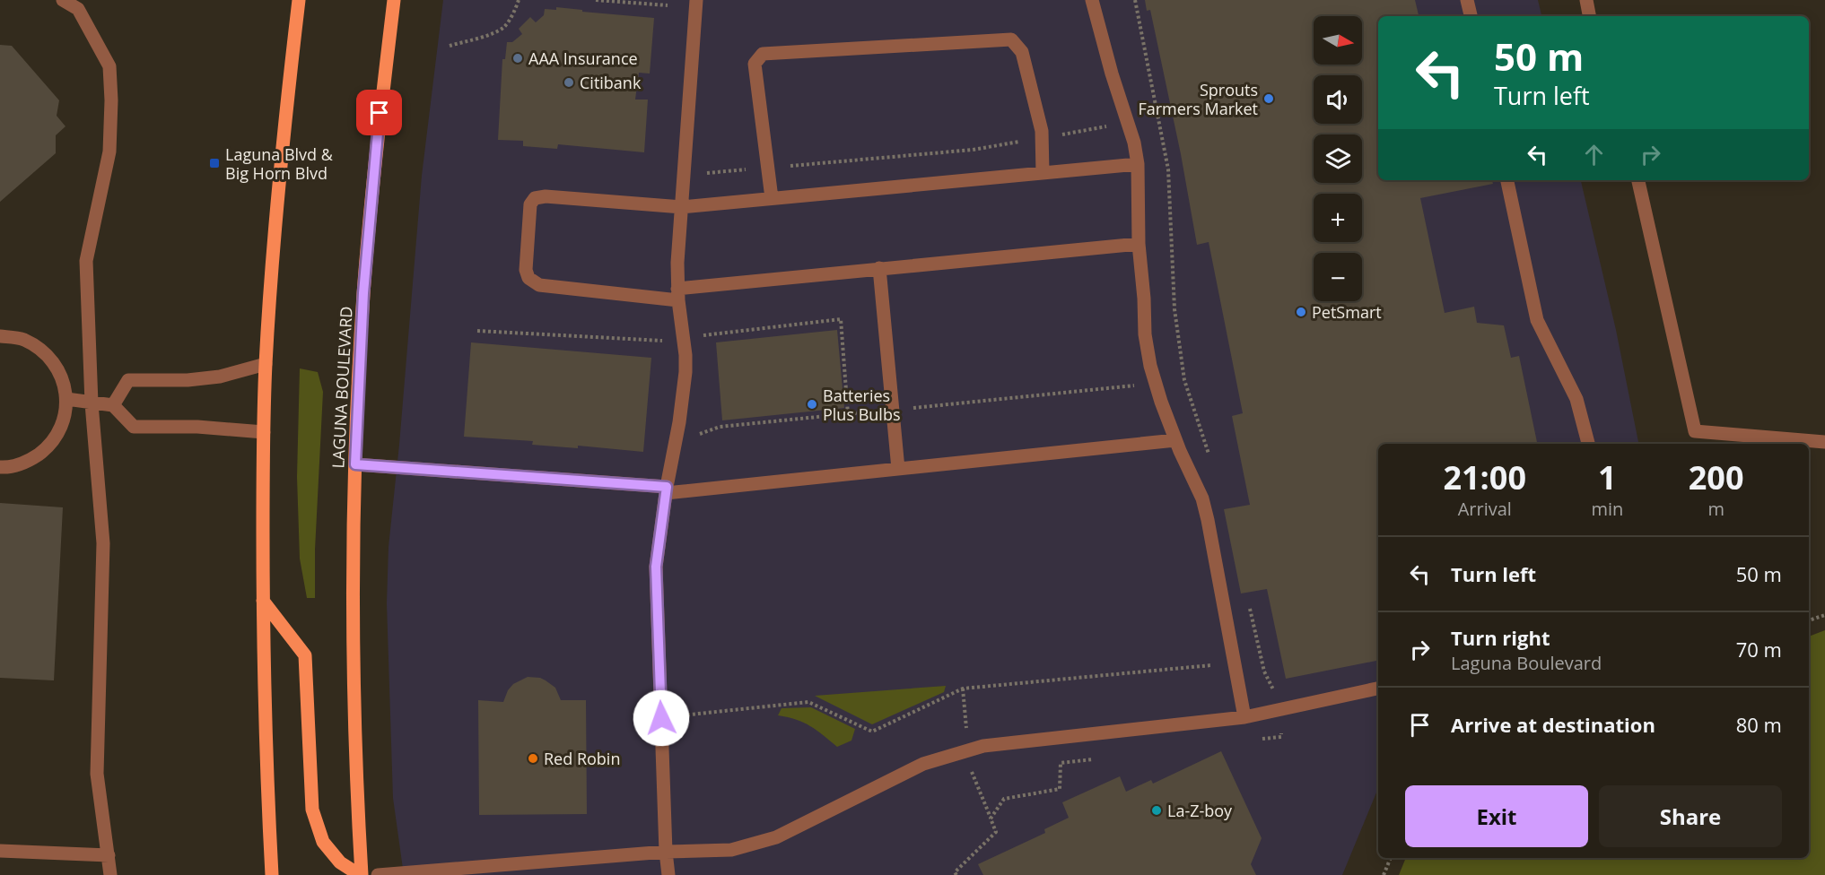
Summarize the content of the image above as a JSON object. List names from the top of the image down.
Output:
{
  "streets": {
    "main road": ["LAGUNA BOULEVARD"]
  },
  "places": {
    "other": [
      "AAA Insurance",
      "Citibank",
      "Sprouts Farmers Market",
      "PetSmart",
      "Batteries Plus Bulbs",
      "Red Robin",
      "La-Z-boy"
    ],
    "transit": ["Laguna Blvd & Big Horn Blvd"]
  },
  "north": "right",
  "page": {
    "map_buttons": ["+", "−"],
    "turn": ["50 m", "Turn left"],
    "eta": [
      "21:00",
      "Arrival",
      "1",
      "min",
      "200",
      "m"
    ],
    "list": [
      {
        "name": "Turn left",
        "value": "50 m"
      },
      {
        "name": "Turn right",
        "note": "Laguna Boulevard",
        "value": "70 m"
      },
      {
        "name": "Arrive at destination",
        "value": "80 m"
      }
    ],
    "buttons": ["Exit", "Share"]
  }
}
